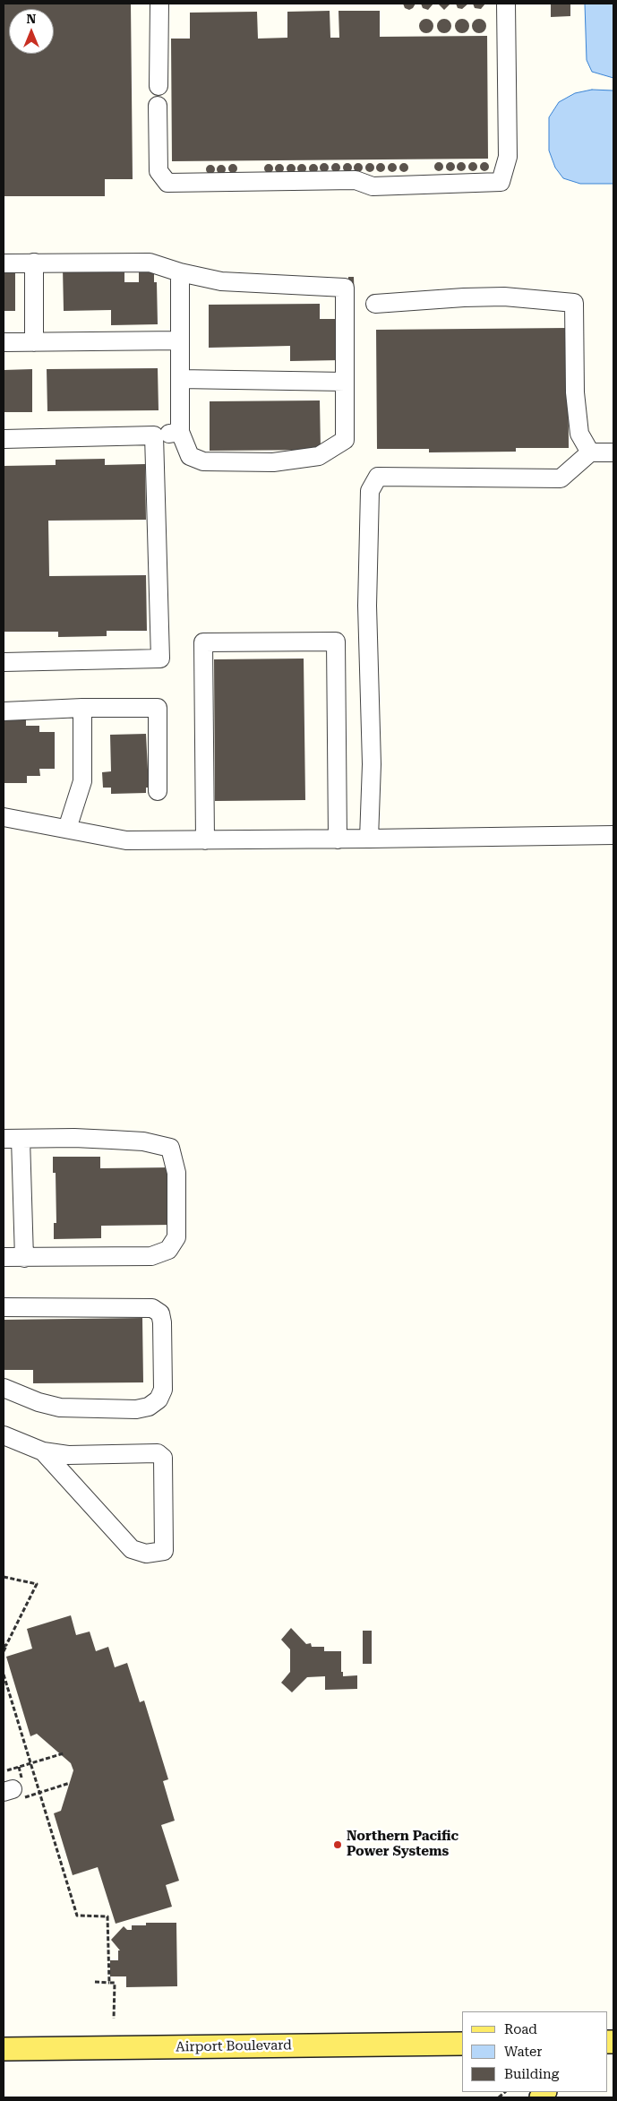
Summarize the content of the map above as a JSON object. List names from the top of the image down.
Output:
{
  "streets": {
    "main road": ["Airport Boulevard"]
  },
  "places": ["Northern Pacific Power Systems"],
  "legend": ["Road", "Water", "Building"],
  "north": "top"
}
